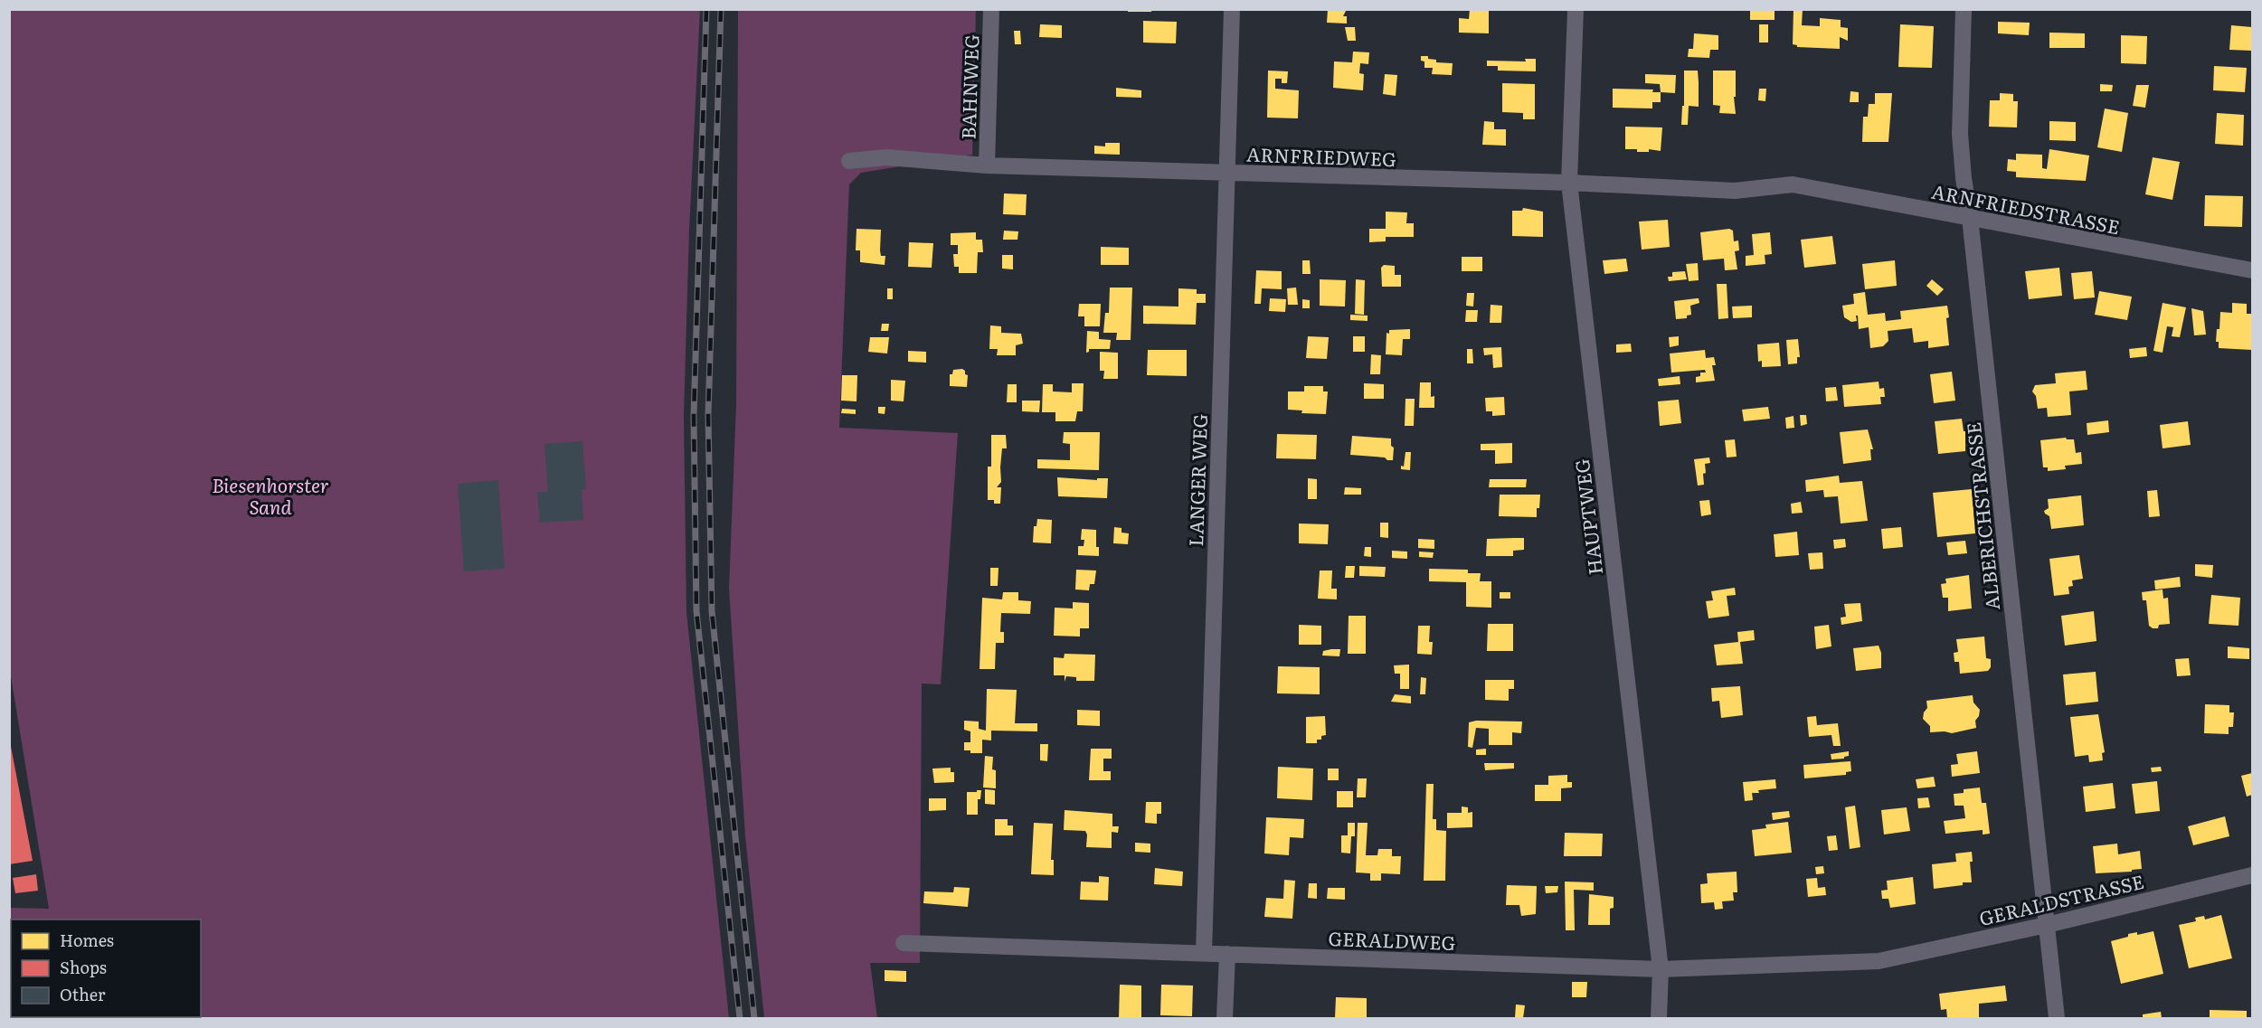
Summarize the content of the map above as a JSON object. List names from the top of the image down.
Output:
{
  "streets": {
    "street": [
      "BAHNWEG",
      "ARNFRIEDWEG",
      "ARNFRIEDSTRASSE",
      "LANGER WEG",
      "ALBERICHSTRASSE",
      "HAUPTWEG",
      "GERALDSTRASSE",
      "GERALDWEG"
    ]
  },
  "crossings": [
    ["BAHNWEG", "ARNFRIEDWEG"],
    ["ARNFRIEDWEG", "ARNFRIEDSTRASSE"],
    ["ARNFRIEDWEG", "LANGER WEG"],
    ["ARNFRIEDWEG", "HAUPTWEG"],
    ["ARNFRIEDSTRASSE", "ALBERICHSTRASSE"],
    ["LANGER WEG", "GERALDWEG"],
    ["ALBERICHSTRASSE", "GERALDSTRASSE"],
    ["HAUPTWEG", "GERALDWEG"],
    ["GERALDSTRASSE", "GERALDWEG"]
  ],
  "parks": ["Biesenhorster Sand"],
  "legend": ["Homes", "Shops", "Other"]
}
